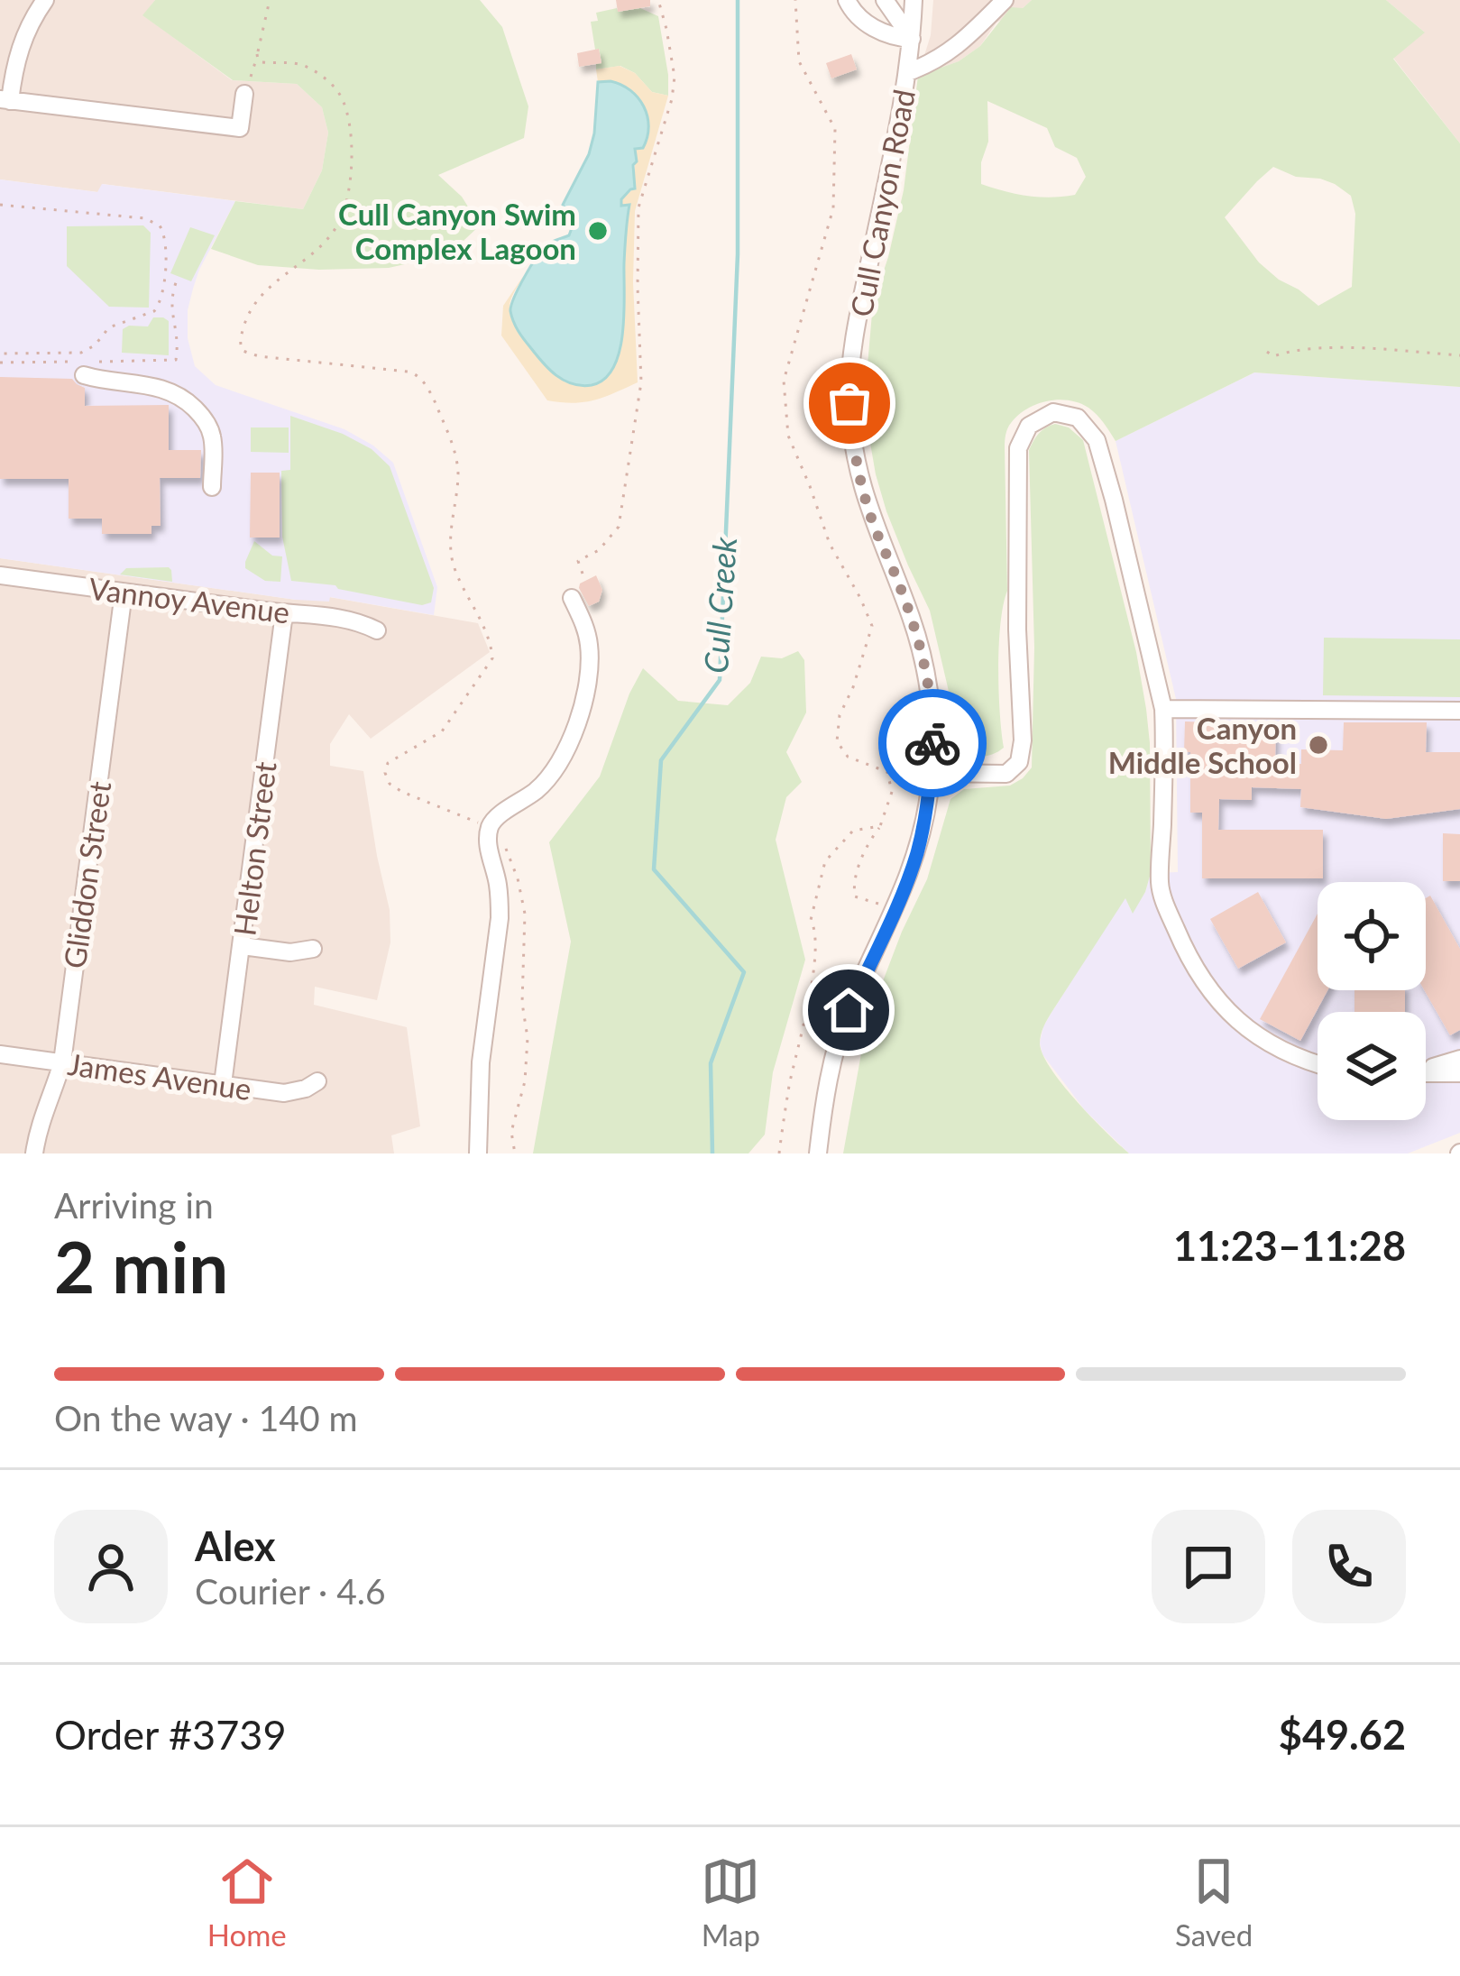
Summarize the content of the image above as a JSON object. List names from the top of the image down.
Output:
{
  "streets": {
    "street": [
      "Cull Canyon Road",
      "Vannoy Avenue",
      "Helton Street",
      "Gliddon Street",
      "James Avenue"
    ]
  },
  "crossings": [
    ["Vannoy Avenue", "Helton Street"],
    ["Vannoy Avenue", "Gliddon Street"],
    ["Helton Street", "James Avenue"],
    ["Gliddon Street", "James Avenue"]
  ],
  "water": ["Cull Creek"],
  "places": ["Cull Canyon Swim Complex Lagoon", "Canyon Middle School"],
  "page": {
    "heading": ["2 min", "Arriving in", "11:23–11:28"],
    "panel": [
      "Alex",
      "Courier · 4.6",
      "Order #3739",
      "$49.62"
    ],
    "bar": "On the way · 140 m",
    "tabs": ["Home", "Map", "Saved"]
  }
}
